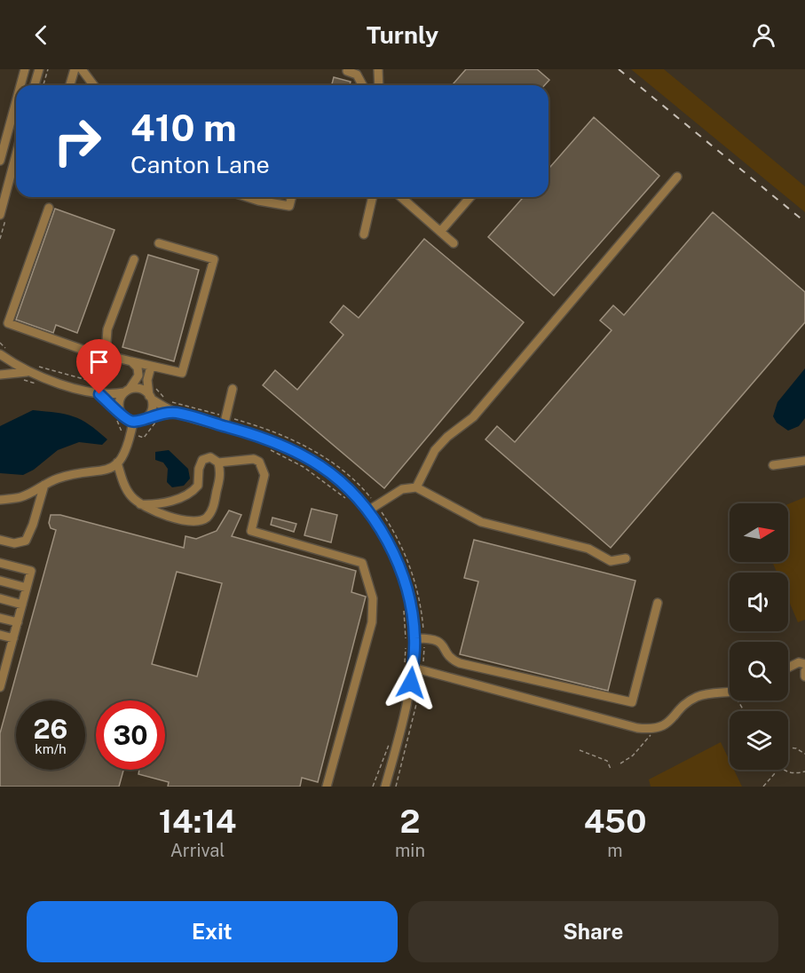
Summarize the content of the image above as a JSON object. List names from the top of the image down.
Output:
{
  "north": "right",
  "page": {
    "header": "Turnly",
    "turn": ["410 m", "Canton Lane"],
    "speed": "26 km/h",
    "limit": "30",
    "eta": [
      "14:14",
      "Arrival",
      "2",
      "min",
      "450",
      "m"
    ],
    "buttons": ["Exit", "Share"]
  }
}
